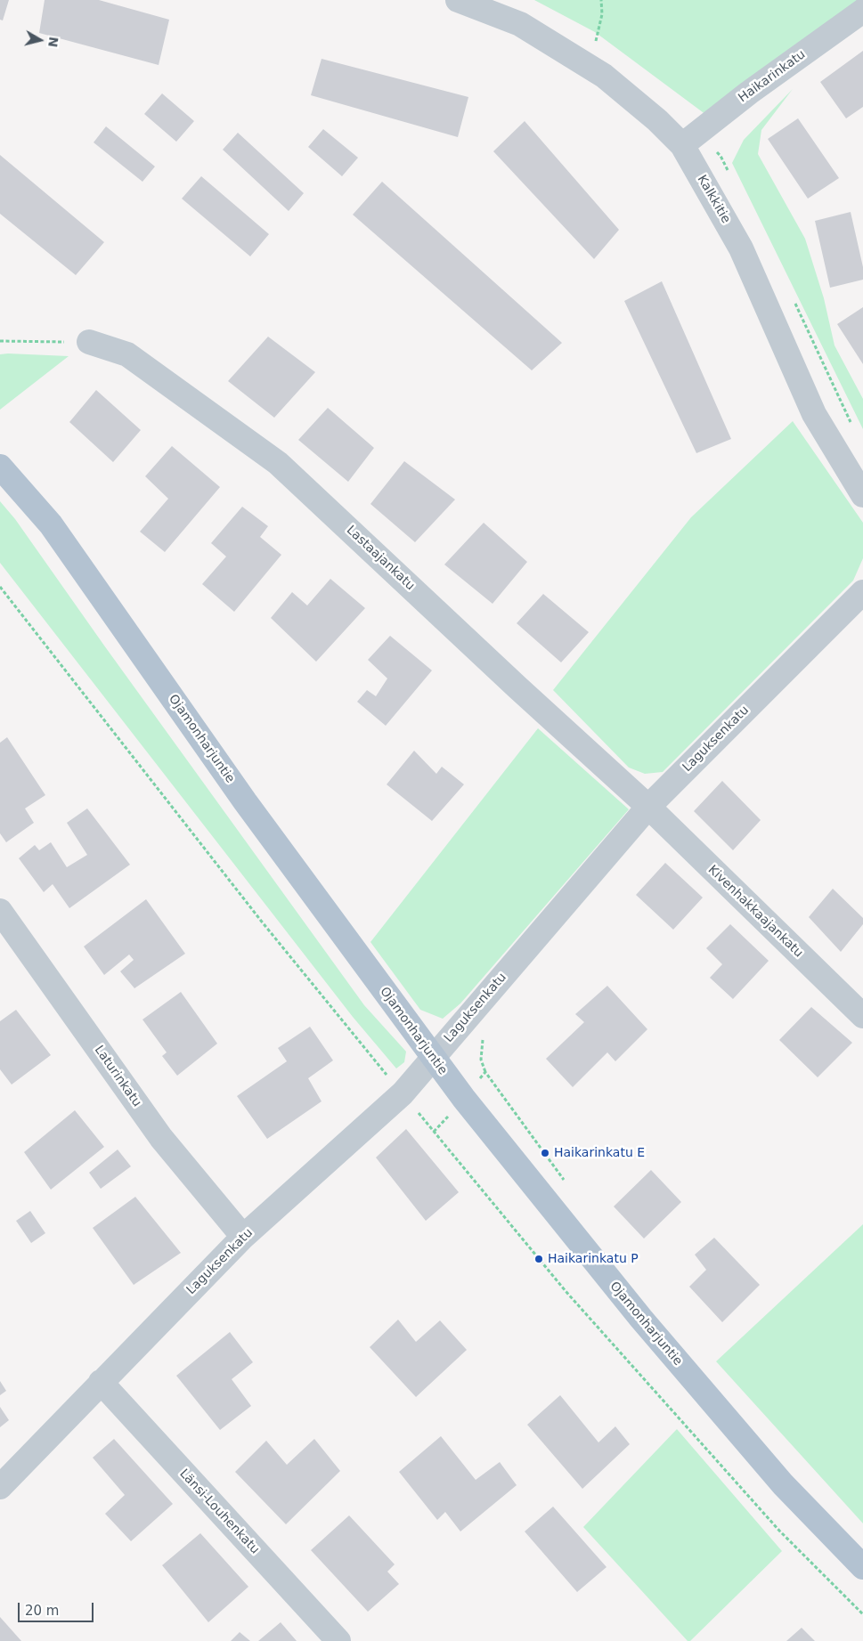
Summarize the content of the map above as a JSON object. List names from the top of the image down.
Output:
{
  "streets": {
    "main road": ["Ojamonharjuntie"],
    "street": [
      "Haikarinkatu",
      "Kalkkitie",
      "Lastaajankatu",
      "Laguksenkatu",
      "Kivenhakkaajankatu",
      "Laturinkatu",
      "Länsi-Louhenkatu"
    ]
  },
  "crossings": [
    ["Haikarinkatu", "Kalkkitie"],
    ["Lastaajankatu", "Laguksenkatu"],
    ["Lastaajankatu", "Kivenhakkaajankatu"],
    ["Ojamonharjuntie", "Laguksenkatu"],
    ["Laguksenkatu", "Kivenhakkaajankatu"],
    ["Laguksenkatu", "Laturinkatu"],
    ["Laguksenkatu", "Länsi-Louhenkatu"]
  ],
  "places": ["Haikarinkatu E", "Haikarinkatu P"],
  "scale_bar": "20 m",
  "north": "right"
}
